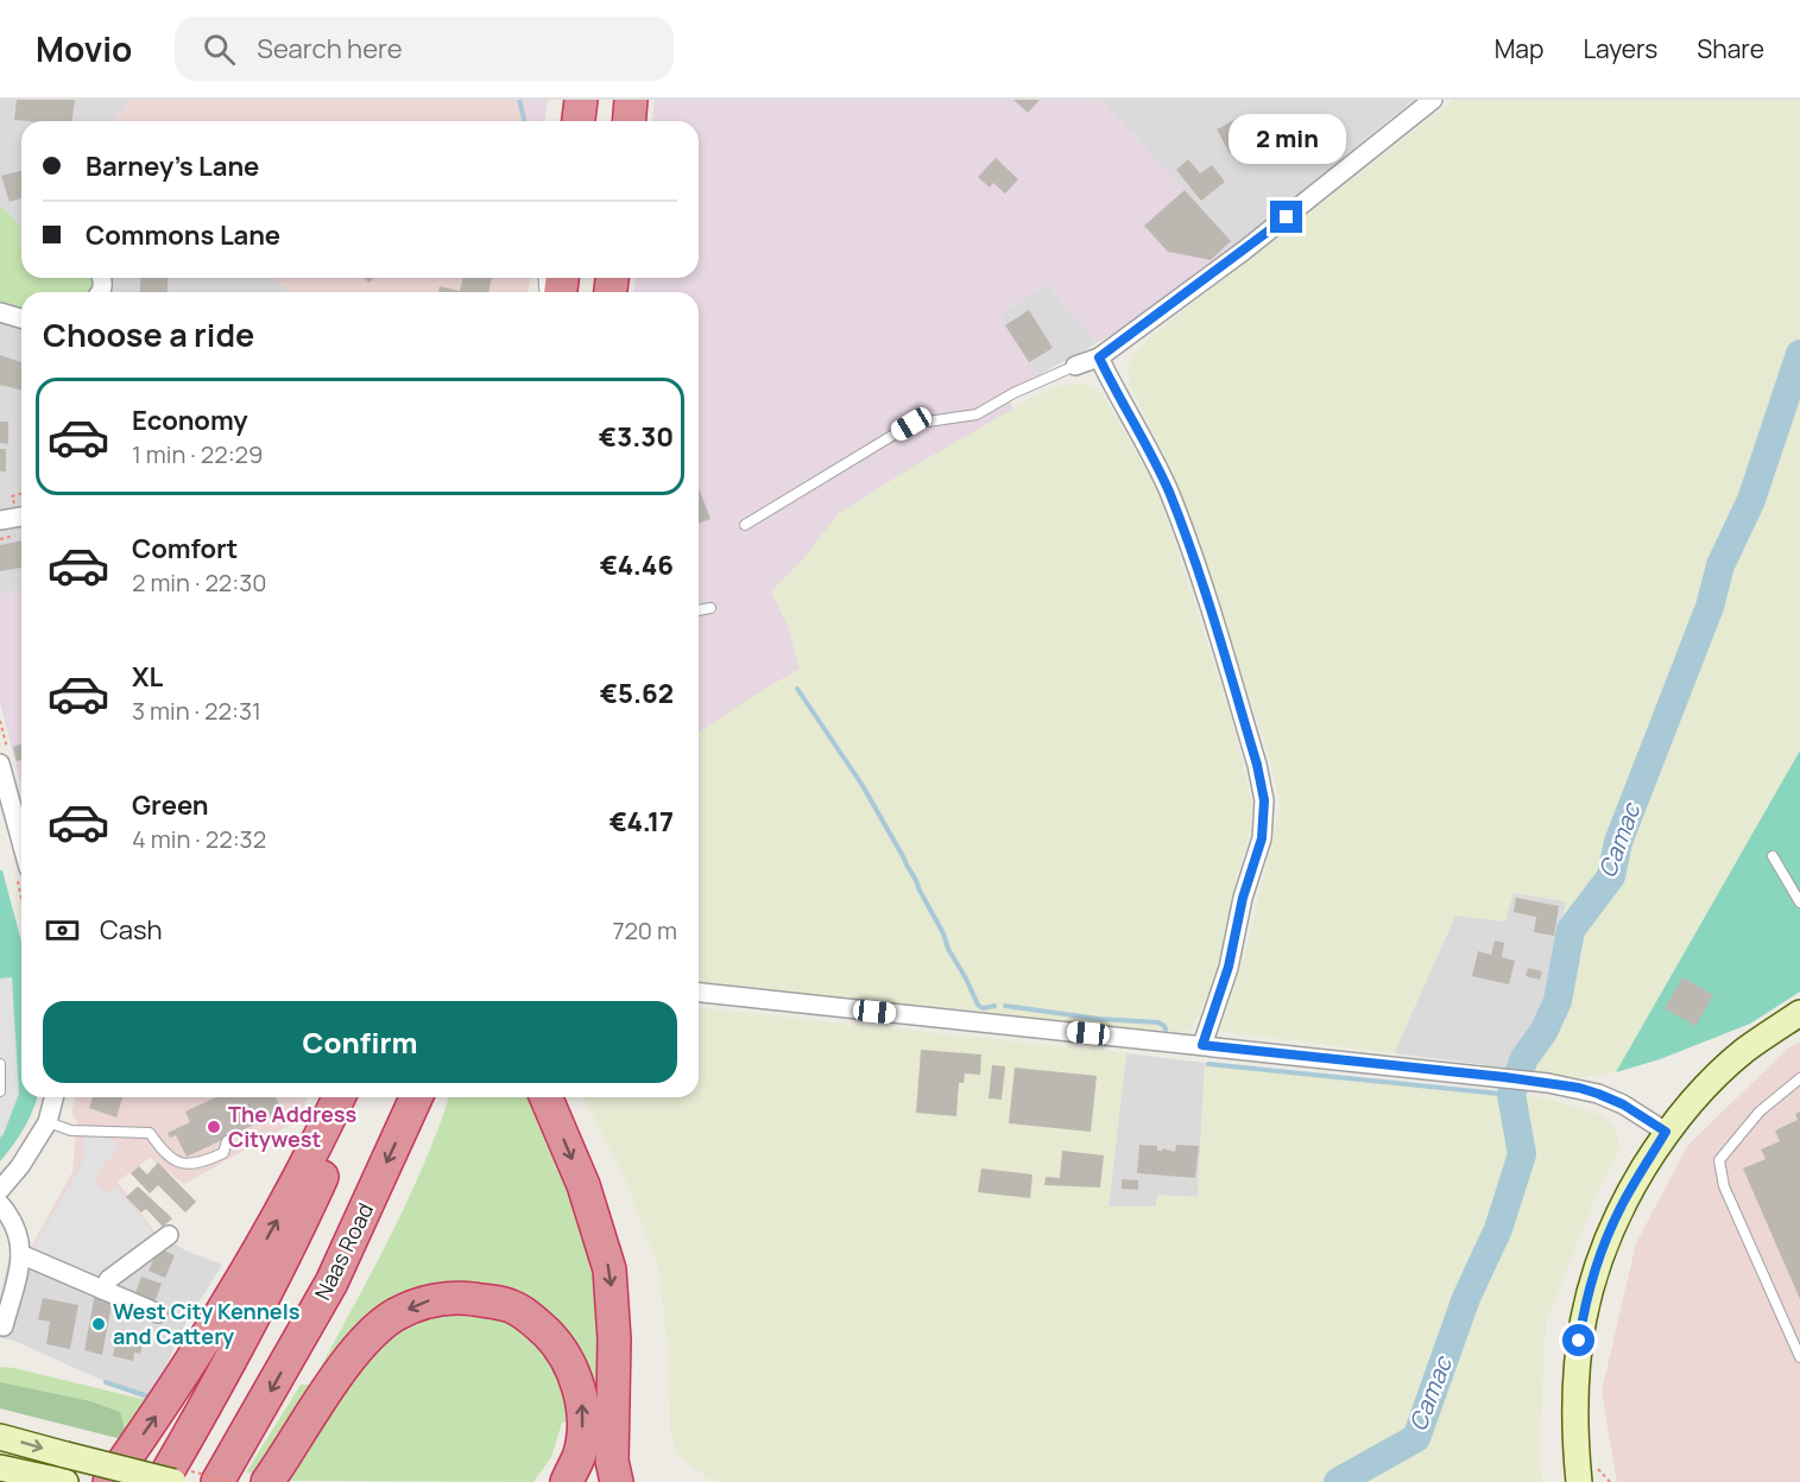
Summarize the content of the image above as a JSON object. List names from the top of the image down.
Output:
{
  "streets": {
    "highway": ["Naas Road"]
  },
  "water": ["Camac"],
  "places": ["The Address Citywest", "West City Kennels and Cattery"],
  "page": {
    "header": "Movio",
    "search": "Search here",
    "nav": ["Map", "Layers", "Share"],
    "bubble": "2 min",
    "banner": ["Barney's Lane", "Commons Lane"],
    "heading": "Choose a ride",
    "list": [
      {
        "name": "Economy",
        "note": "1 min · 22:29",
        "value": "€3.30"
      },
      {
        "name": "Comfort",
        "note": "2 min · 22:30",
        "value": "€4.46"
      },
      {
        "name": "XL",
        "note": "3 min · 22:31",
        "value": "€5.62"
      },
      {
        "name": "Green",
        "note": "4 min · 22:32",
        "value": "€4.17"
      }
    ],
    "pay": ["Cash", "720 m"],
    "buttons": "Confirm"
  }
}
